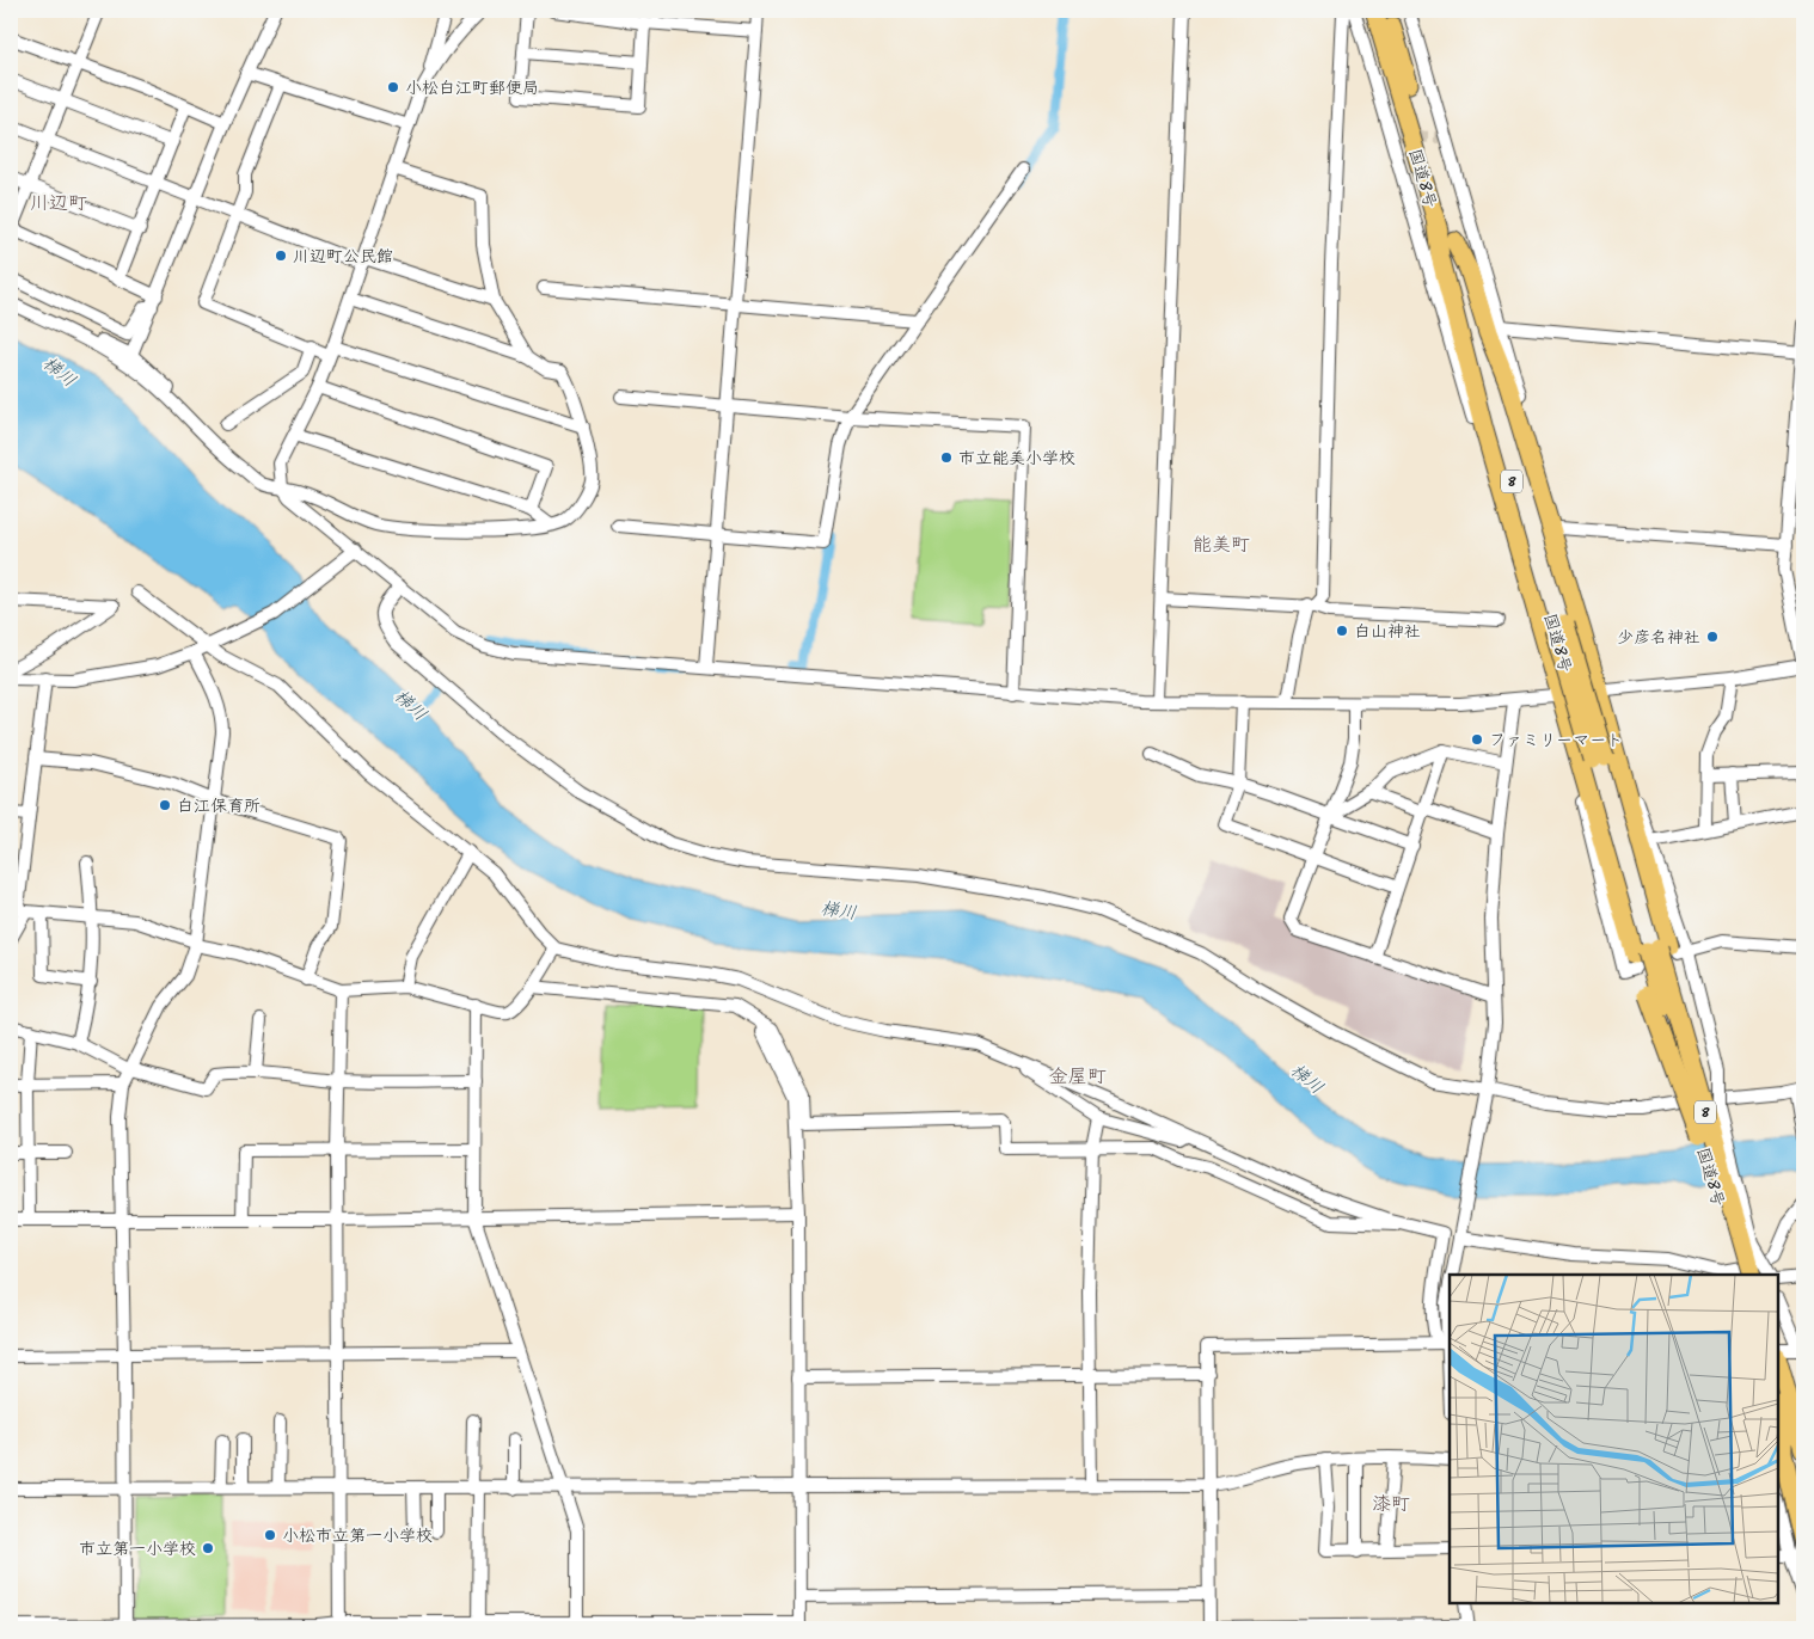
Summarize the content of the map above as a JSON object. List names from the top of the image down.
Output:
{
  "streets": {
    "highway": ["国道8号", "8"]
  },
  "districts": [
    "川辺町",
    "能美町",
    "金屋町",
    "漆町"
  ],
  "water": ["梯川"],
  "places": [
    "小松白江町郵便局",
    "川辺町公民館",
    "市立能美小学校",
    "白山神社",
    "少彦名神社",
    "ファミリーマート",
    "白江保育所",
    "小松市立第一小学校",
    "市立第一小学校"
  ]
}
